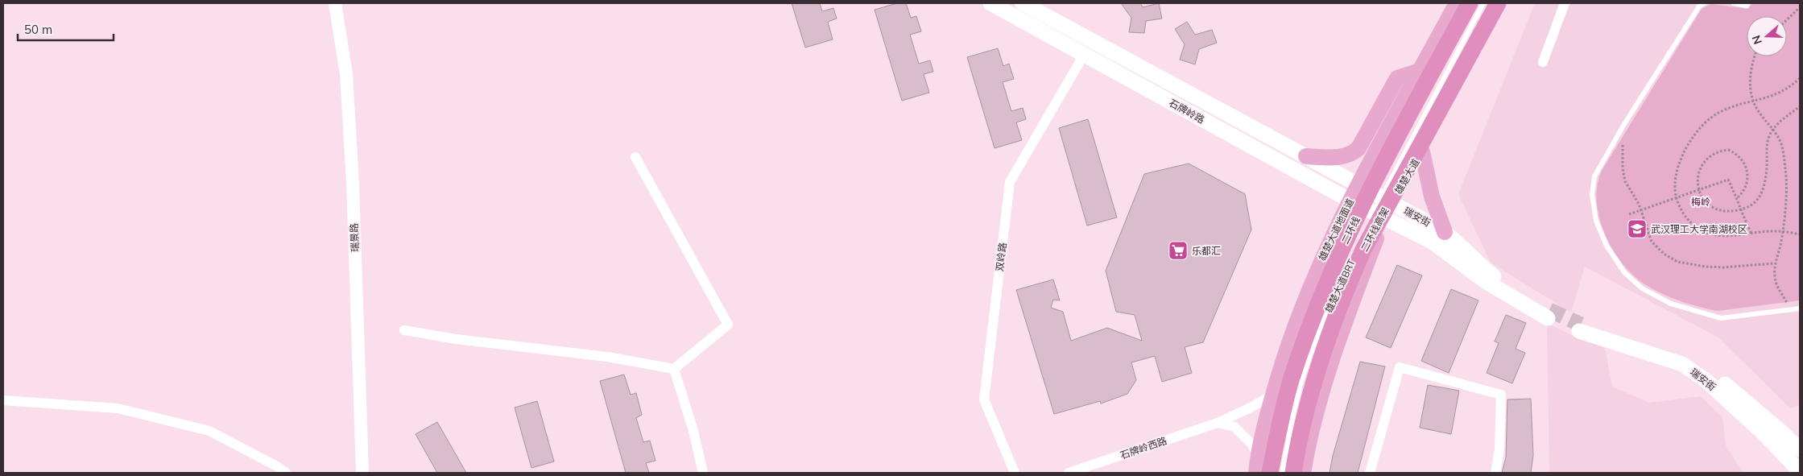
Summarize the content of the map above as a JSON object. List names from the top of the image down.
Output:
{
  "streets": {
    "highway": ["二环线高架", "二环线"],
    "main road": [
      "石牌岭路",
      "雄楚大道",
      "瑞安街",
      "雄楚大道地面道"
    ],
    "street": ["瑞景路", "双岭路", "石牌岭西路"],
    "lane": ["雄楚大道BRT"]
  },
  "crossings": [
    ["石牌岭路", "雄楚大道"],
    ["石牌岭路", "瑞安街"],
    ["石牌岭路", "雄楚大道地面道"],
    ["石牌岭路", "双岭路"],
    ["雄楚大道", "瑞安街"],
    ["雄楚大道", "二环线高架"],
    ["瑞安街", "雄楚大道地面道"],
    ["瑞安街", "二环线高架"],
    ["雄楚大道地面道", "石牌岭西路"]
  ],
  "parks": ["梅岭"],
  "places": {
    "school or university": ["武汉理工大学南湖校区"],
    "supermarket": ["乐都汇"]
  },
  "scale_bar": "50 m",
  "north": "left"
}
